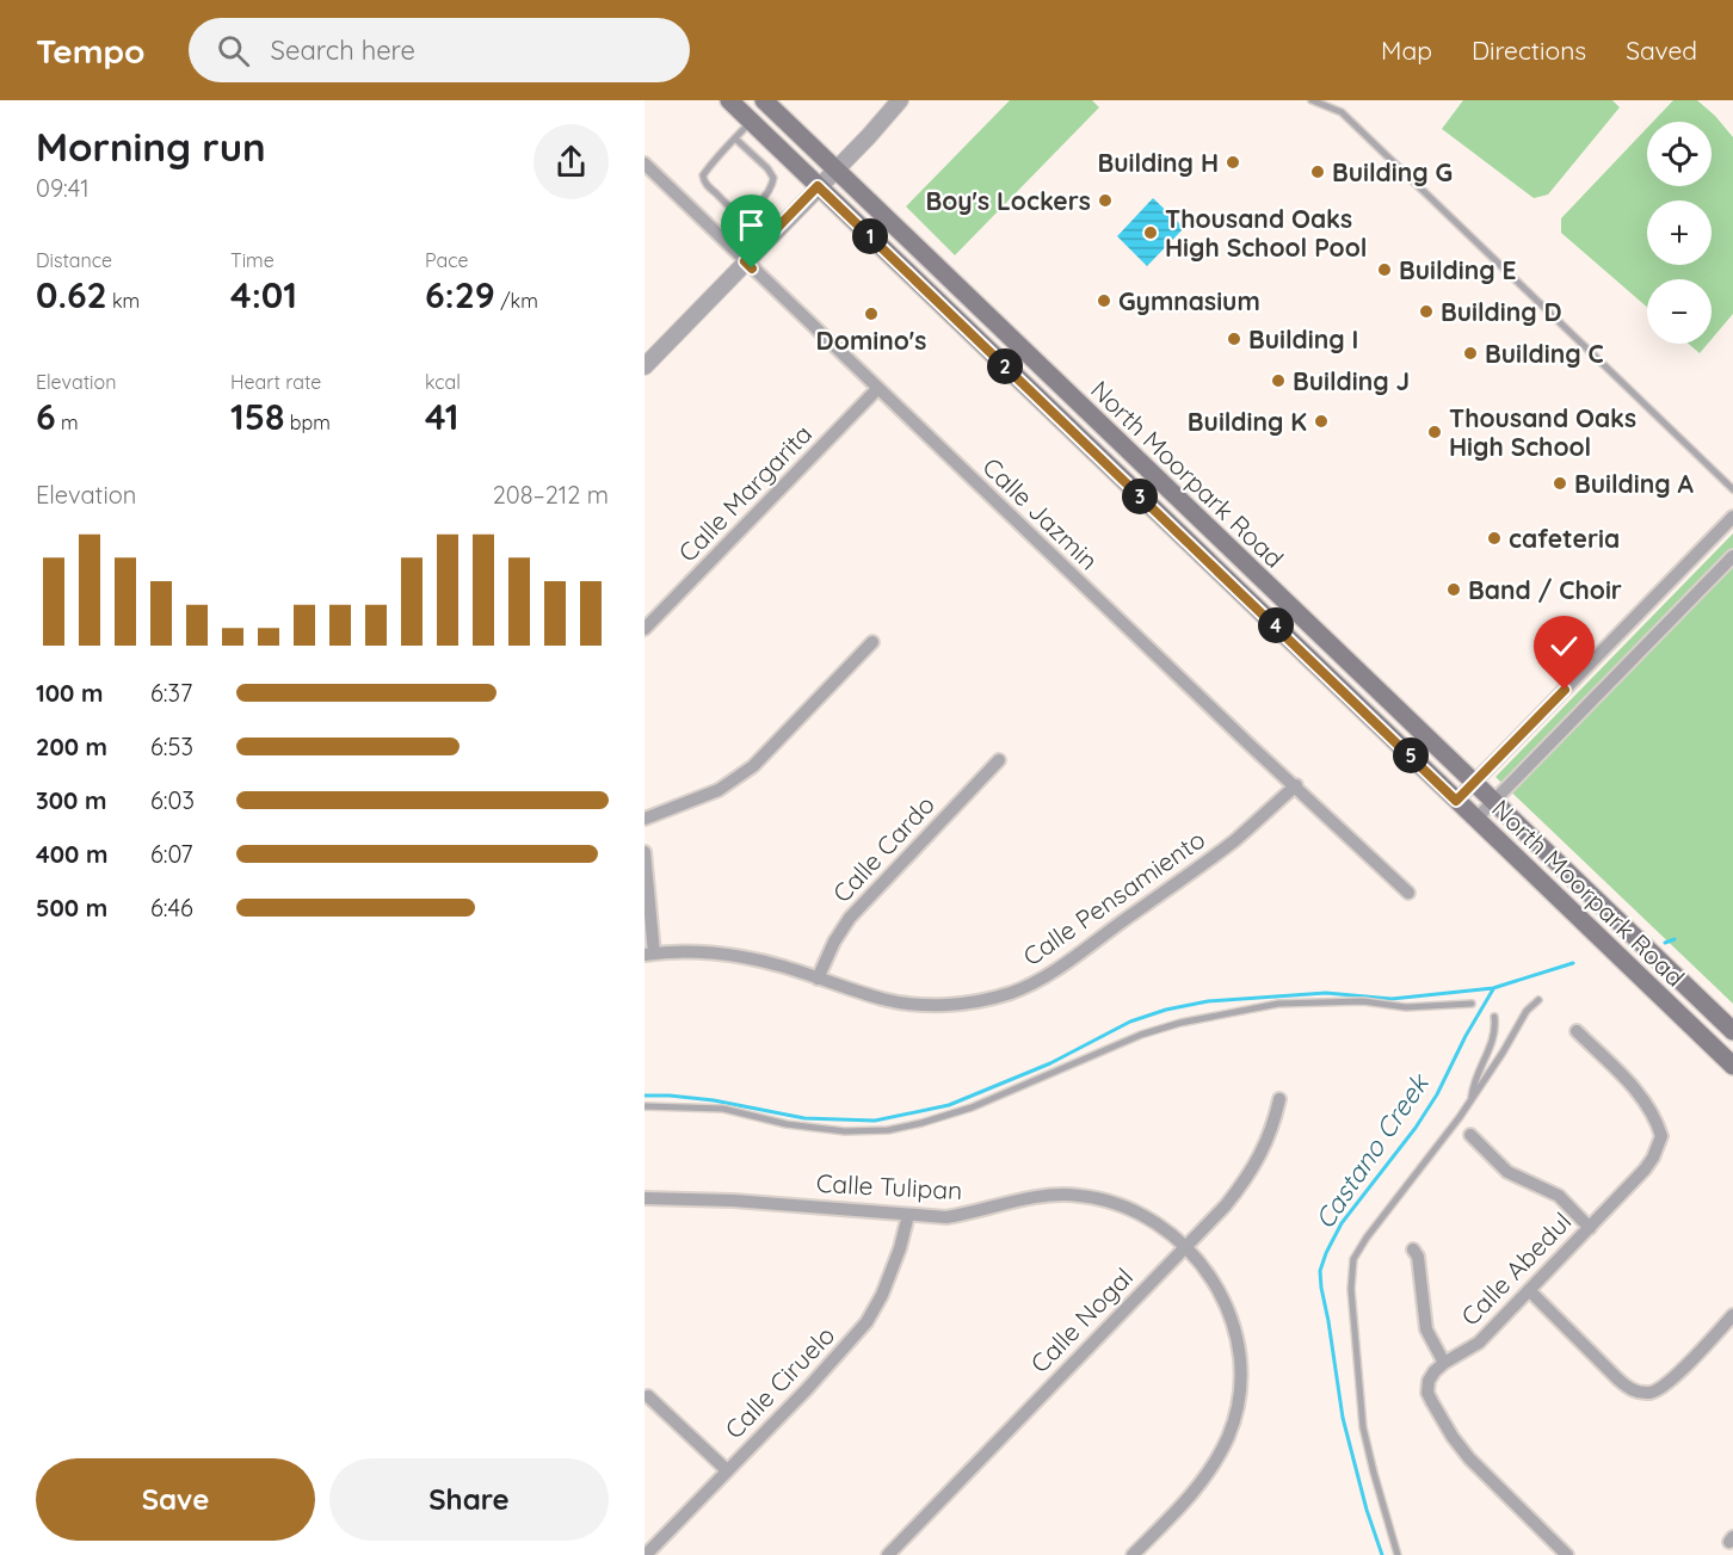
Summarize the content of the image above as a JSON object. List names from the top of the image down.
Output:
{
  "streets": {
    "main road": ["North Moorpark Road"],
    "street": [
      "Calle Margarita",
      "Calle Jazmin",
      "Calle Cardo",
      "Calle Pensamiento",
      "Calle Tulipan",
      "Calle Abedul",
      "Calle Nogal",
      "Calle Ciruelo"
    ]
  },
  "crossings": [
    ["Calle Margarita", "Calle Jazmin"],
    ["Calle Jazmin", "Calle Pensamiento"],
    ["Calle Cardo", "Calle Pensamiento"],
    ["Calle Tulipan", "Calle Nogal"],
    ["Calle Tulipan", "Calle Ciruelo"]
  ],
  "water": ["Castano Creek"],
  "places": [
    "Building H",
    "Building G",
    "Boy's Lockers",
    "Thousand Oaks High School Pool",
    "Building E",
    "Gymnasium",
    "Building D",
    "Domino's",
    "Building I",
    "Building C",
    "Building J",
    "Building K",
    "Thousand Oaks High School",
    "Building A",
    "cafeteria",
    "Band / Choir"
  ],
  "page": {
    "header": "Tempo",
    "search": "Search here",
    "nav": ["Map", "Directions", "Saved"],
    "heading": ["Morning run", "09:41"],
    "map_buttons": ["+", "−"],
    "pins": [
      "1",
      "2",
      "3",
      "4",
      "5"
    ],
    "stats": [
      ["Distance", "0.62 km"],
      ["Time", "4:01"],
      ["Pace", "6:29 /km"],
      ["Elevation", "6 m"],
      ["Heart rate", "158 bpm"],
      ["kcal", "41"]
    ],
    "chart": ["Elevation", "208–212 m"],
    "list": [
      {
        "name": "100 m",
        "note": "6:37"
      },
      {
        "name": "200 m",
        "note": "6:53"
      },
      {
        "name": "300 m",
        "note": "6:03"
      },
      {
        "name": "400 m",
        "note": "6:07"
      },
      {
        "name": "500 m",
        "note": "6:46"
      }
    ],
    "buttons": ["Save", "Share"]
  }
}
